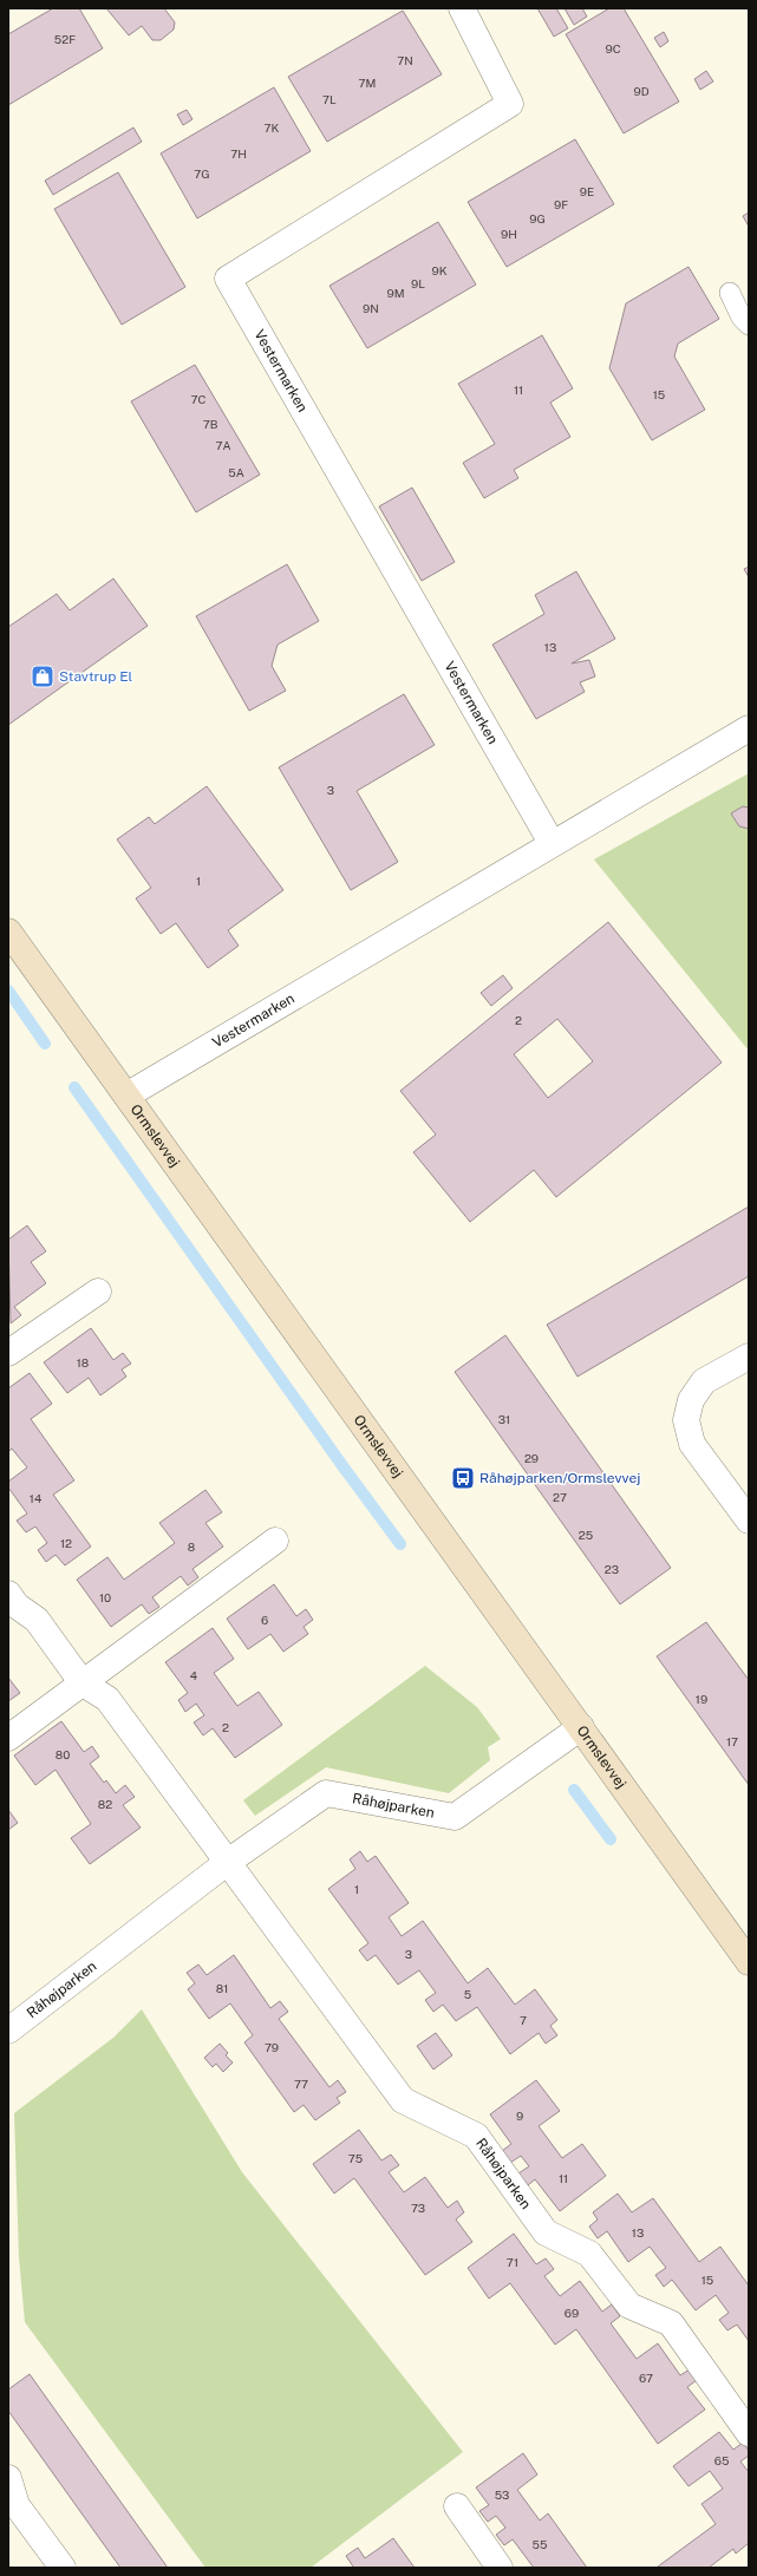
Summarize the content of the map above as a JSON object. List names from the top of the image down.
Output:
{
  "streets": {
    "street": ["Vestermarken", "Ormslevvej", "Råhøjparken"]
  },
  "crossings": [
    ["Vestermarken", "Ormslevvej"],
    ["Ormslevvej", "Råhøjparken"]
  ],
  "places": {
    "shop": ["Stavtrup El"],
    "bus stop": ["Råhøjparken/Ormslevvej"]
  },
  "house_numbers": [
    "52F",
    "9C",
    "7N",
    "7M",
    "9D",
    "7L",
    "7K",
    "7H",
    "7G",
    "9E",
    "9F",
    "9G",
    "9H",
    "9K",
    "9L",
    "9M",
    "9N",
    "11",
    "15",
    "7C",
    "7B",
    "7A",
    "5A",
    "13",
    "3",
    "1",
    "2",
    "18",
    "31",
    "29",
    "27",
    "14",
    "25",
    "12",
    "8",
    "23",
    "10",
    "6",
    "4",
    "19",
    "2",
    "17",
    "80",
    "82",
    "1",
    "3",
    "81",
    "5",
    "7",
    "79",
    "77",
    "9",
    "75",
    "11",
    "73",
    "13",
    "71",
    "15",
    "69",
    "67",
    "65",
    "53",
    "55"
  ]
}
